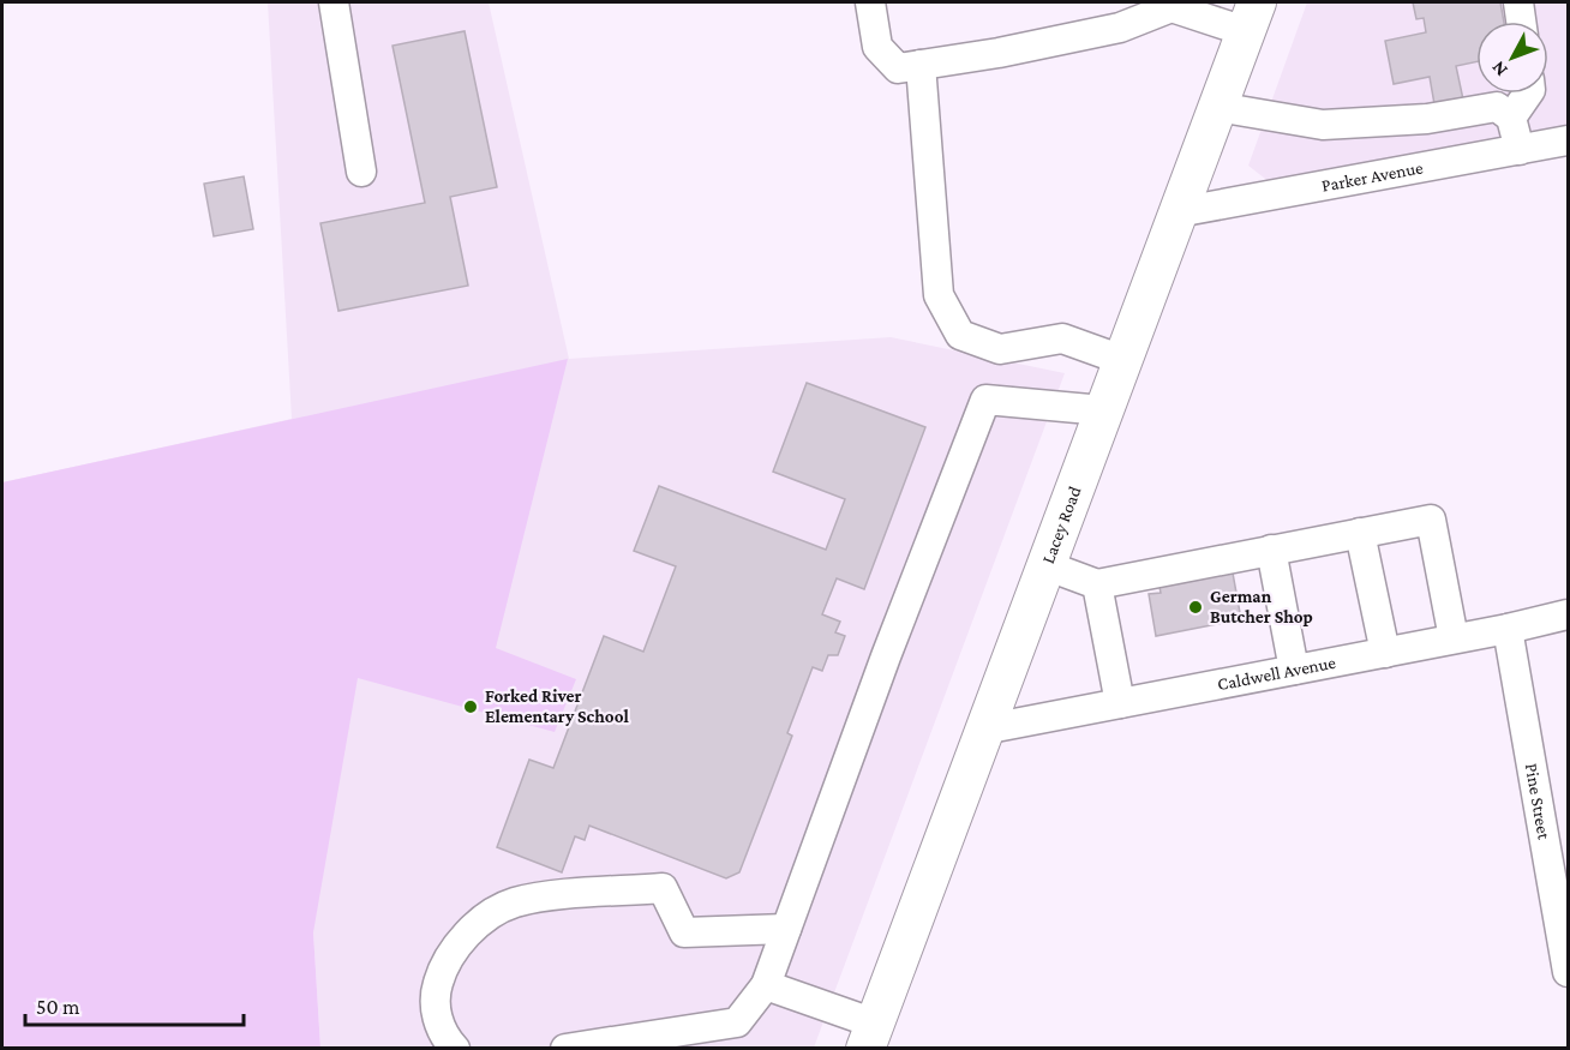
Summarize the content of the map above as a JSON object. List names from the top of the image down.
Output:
{
  "streets": {
    "main road": ["Lacey Road"],
    "street": ["Parker Avenue", "Caldwell Avenue", "Pine Street"]
  },
  "crossings": [
    ["Parker Avenue", "Lacey Road"],
    ["Lacey Road", "Caldwell Avenue"],
    ["Caldwell Avenue", "Pine Street"]
  ],
  "places": ["German Butcher Shop", "Forked River Elementary School"],
  "scale_bar": "50 m",
  "north": "bottom left"
}
